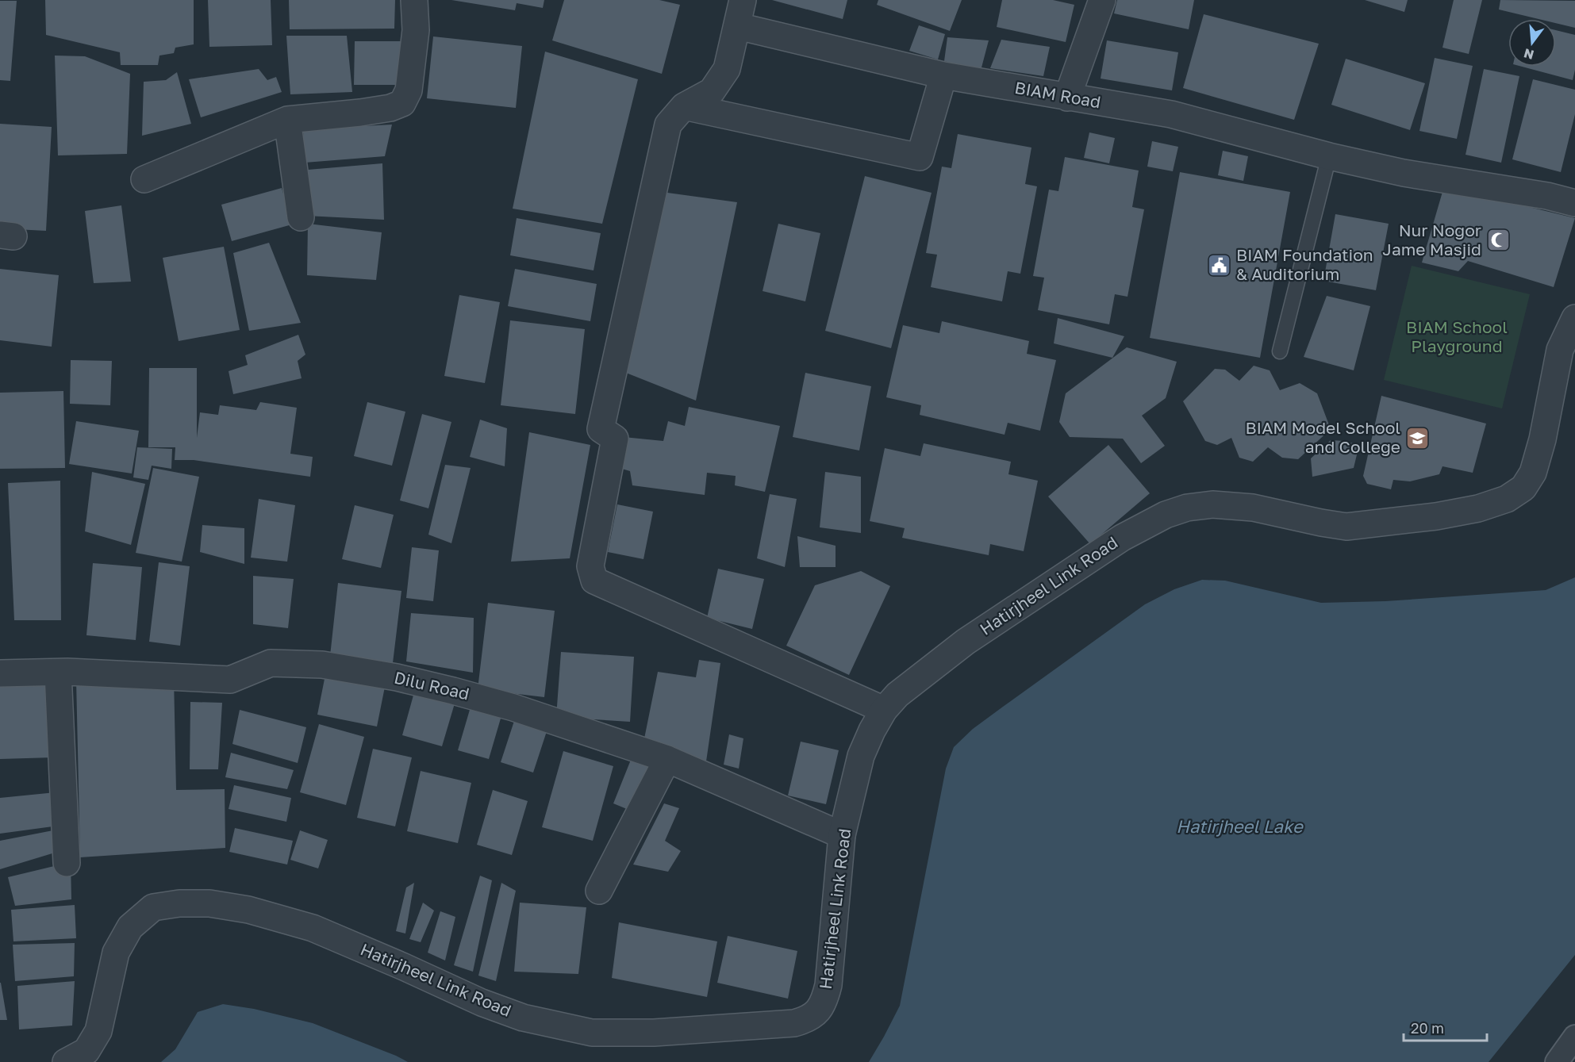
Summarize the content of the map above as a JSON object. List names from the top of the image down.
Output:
{
  "streets": {
    "street": ["BIAM Road", "Hatirjheel Link Road", "Dilu Road"]
  },
  "crossings": [
    ["Hatirjheel Link Road", "Dilu Road"]
  ],
  "water": ["Hatirjheel Lake"],
  "parks": ["BIAM School Playground"],
  "places": {
    "mosque": ["Nur Nogor Jame Masjid"],
    "public building": ["BIAM Foundation & Auditorium"],
    "school or university": ["BIAM Model School and College"]
  },
  "scale_bar": "20 m",
  "north": "bottom"
}
